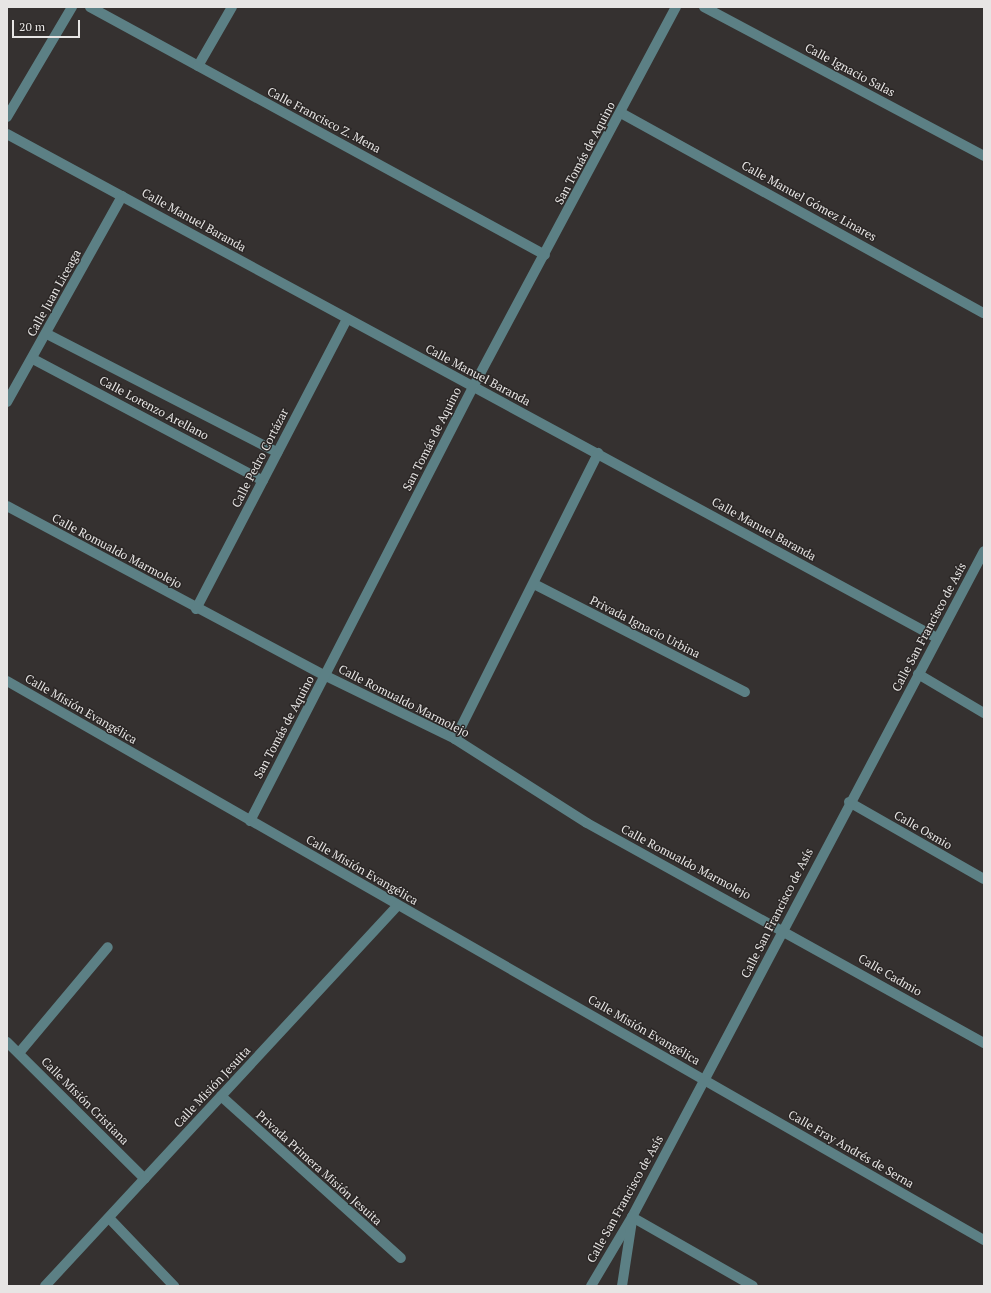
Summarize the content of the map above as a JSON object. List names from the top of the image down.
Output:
{
  "streets": {
    "street": [
      "Calle Ignacio Salas",
      "Calle Francisco Z. Mena",
      "San Tomás de Aquino",
      "Calle Manuel Gómez Linares",
      "Calle Manuel Baranda",
      "Calle Juan Liceaga",
      "Calle Lorenzo Arellano",
      "Calle Pedro Cortázar",
      "Calle Romualdo Marmolejo",
      "Privada Ignacio Urbina",
      "Calle San Francisco de Asís",
      "Calle Misión Evangélica",
      "Calle Osmio",
      "Calle Cadmio",
      "Calle Misión Jesuita",
      "Calle Misión Cristiana",
      "Calle Fray Andrés de Serna",
      "Privada Primera Misión Jesuita"
    ]
  },
  "crossings": [
    ["Calle Francisco Z. Mena", "San Tomás de Aquino"],
    ["San Tomás de Aquino", "Calle Manuel Gómez Linares"],
    ["San Tomás de Aquino", "Calle Manuel Baranda"],
    ["San Tomás de Aquino", "Calle Romualdo Marmolejo"],
    ["San Tomás de Aquino", "Calle Misión Evangélica"],
    ["Calle Manuel Baranda", "Calle Juan Liceaga"],
    ["Calle Manuel Baranda", "Calle Pedro Cortázar"],
    ["Calle Manuel Baranda", "Calle San Francisco de Asís"],
    ["Calle Juan Liceaga", "Calle Lorenzo Arellano"],
    ["Calle Lorenzo Arellano", "Calle Pedro Cortázar"],
    ["Calle Pedro Cortázar", "Calle Romualdo Marmolejo"],
    ["Calle Romualdo Marmolejo", "Calle San Francisco de Asís"],
    ["Calle Romualdo Marmolejo", "Calle Cadmio"],
    ["Calle San Francisco de Asís", "Calle Misión Evangélica"],
    ["Calle San Francisco de Asís", "Calle Osmio"],
    ["Calle San Francisco de Asís", "Calle Cadmio"],
    ["Calle San Francisco de Asís", "Calle Fray Andrés de Serna"],
    ["Calle Misión Evangélica", "Calle Misión Jesuita"],
    ["Calle Misión Evangélica", "Calle Fray Andrés de Serna"],
    ["Calle Misión Jesuita", "Calle Misión Cristiana"],
    ["Calle Misión Jesuita", "Privada Primera Misión Jesuita"]
  ],
  "scale_bar": "20 m"
}
